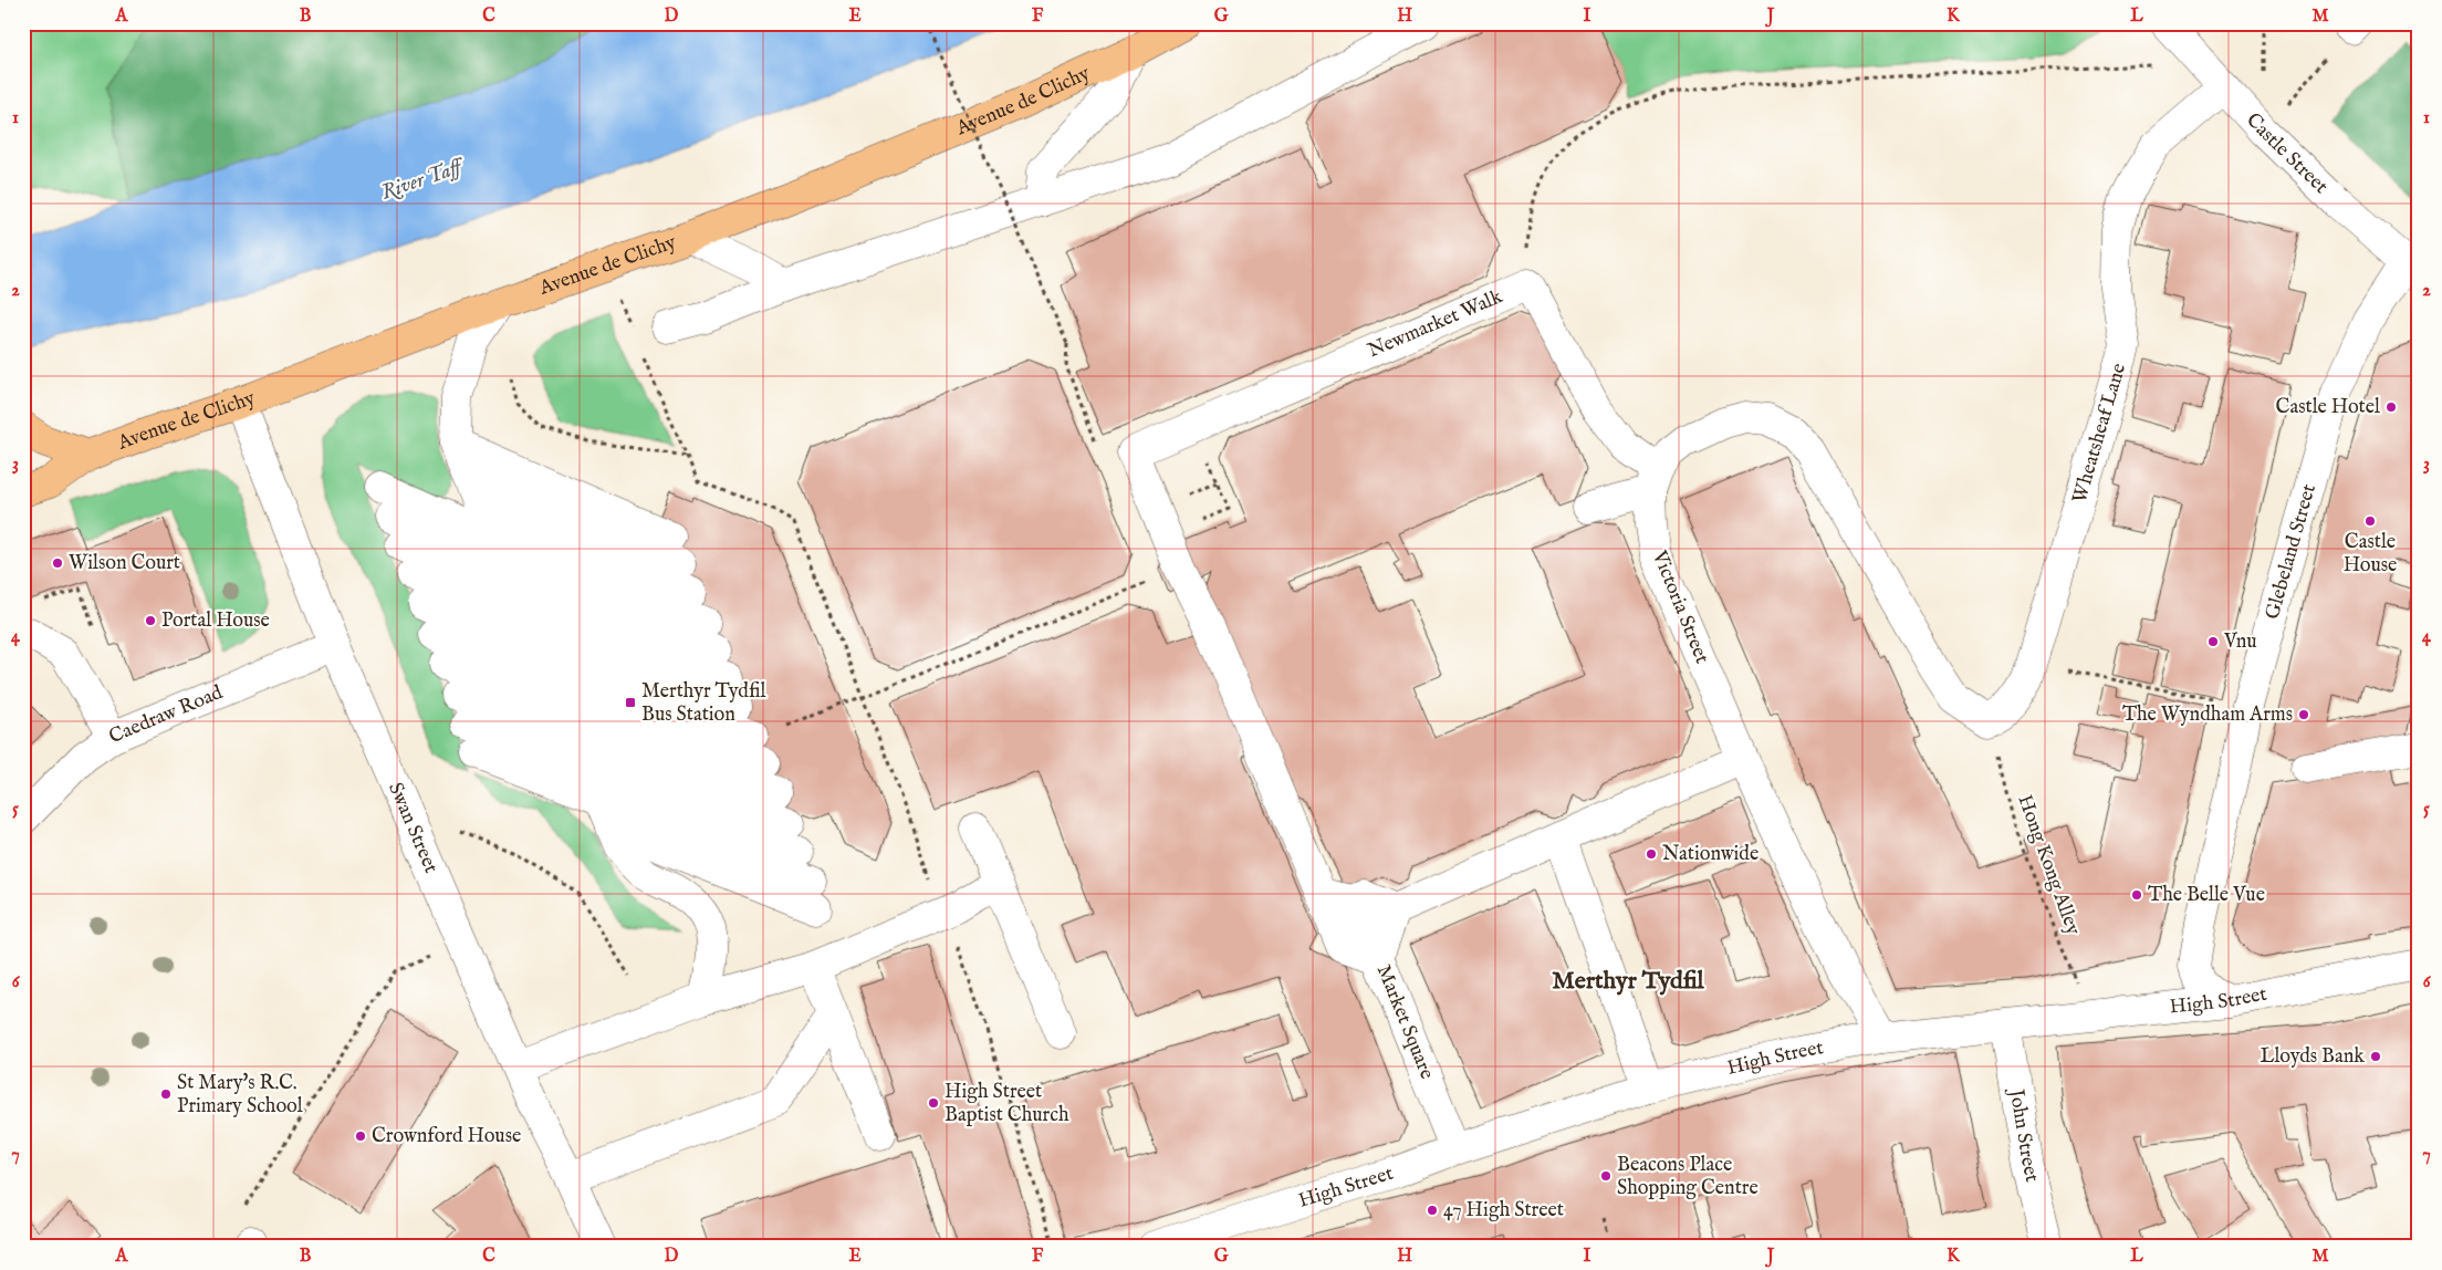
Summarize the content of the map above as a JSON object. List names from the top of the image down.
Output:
{
  "streets": {
    "main road": ["Avenue de Clichy"],
    "street": [
      "Castle Street",
      "Newmarket Walk",
      "Wheatsheaf Lane",
      "Glebeland Street",
      "Victoria Street",
      "Caedraw Road",
      "Swan Street",
      "High Street",
      "Market Square",
      "John Street"
    ],
    "path": ["Hong Kong Alley"]
  },
  "crossings": [
    ["Avenue de Clichy", "Swan Street"],
    ["Castle Street", "Wheatsheaf Lane"],
    ["Castle Street", "Glebeland Street"],
    ["Wheatsheaf Lane", "Hong Kong Alley"],
    ["Glebeland Street", "High Street"],
    ["Victoria Street", "High Street"],
    ["Caedraw Road", "Swan Street"],
    ["Hong Kong Alley", "High Street"],
    ["High Street", "Market Square"],
    ["High Street", "John Street"]
  ],
  "districts": ["Merthyr Tydfil"],
  "water": ["River Taff"],
  "places": {
    "other": [
      "Castle Hotel",
      "Castle House",
      "Wilson Court",
      "Portal House",
      "Vnu",
      "The Wyndham Arms",
      "Nationwide",
      "The Belle Vue",
      "Lloyds Bank",
      "St Mary's R.C. Primary School",
      "High Street Baptist Church",
      "Crownford House",
      "Beacons Place Shopping Centre",
      "47 High Street"
    ],
    "transit": ["Merthyr Tydfil Bus Station"]
  },
  "grid": {
    "columns": [
      "A",
      "B",
      "C",
      "D",
      "E",
      "F",
      "G",
      "H",
      "I",
      "J",
      "K",
      "L",
      "M"
    ],
    "rows": [
      "1",
      "2",
      "3",
      "4",
      "5",
      "6",
      "7"
    ]
  }
}
